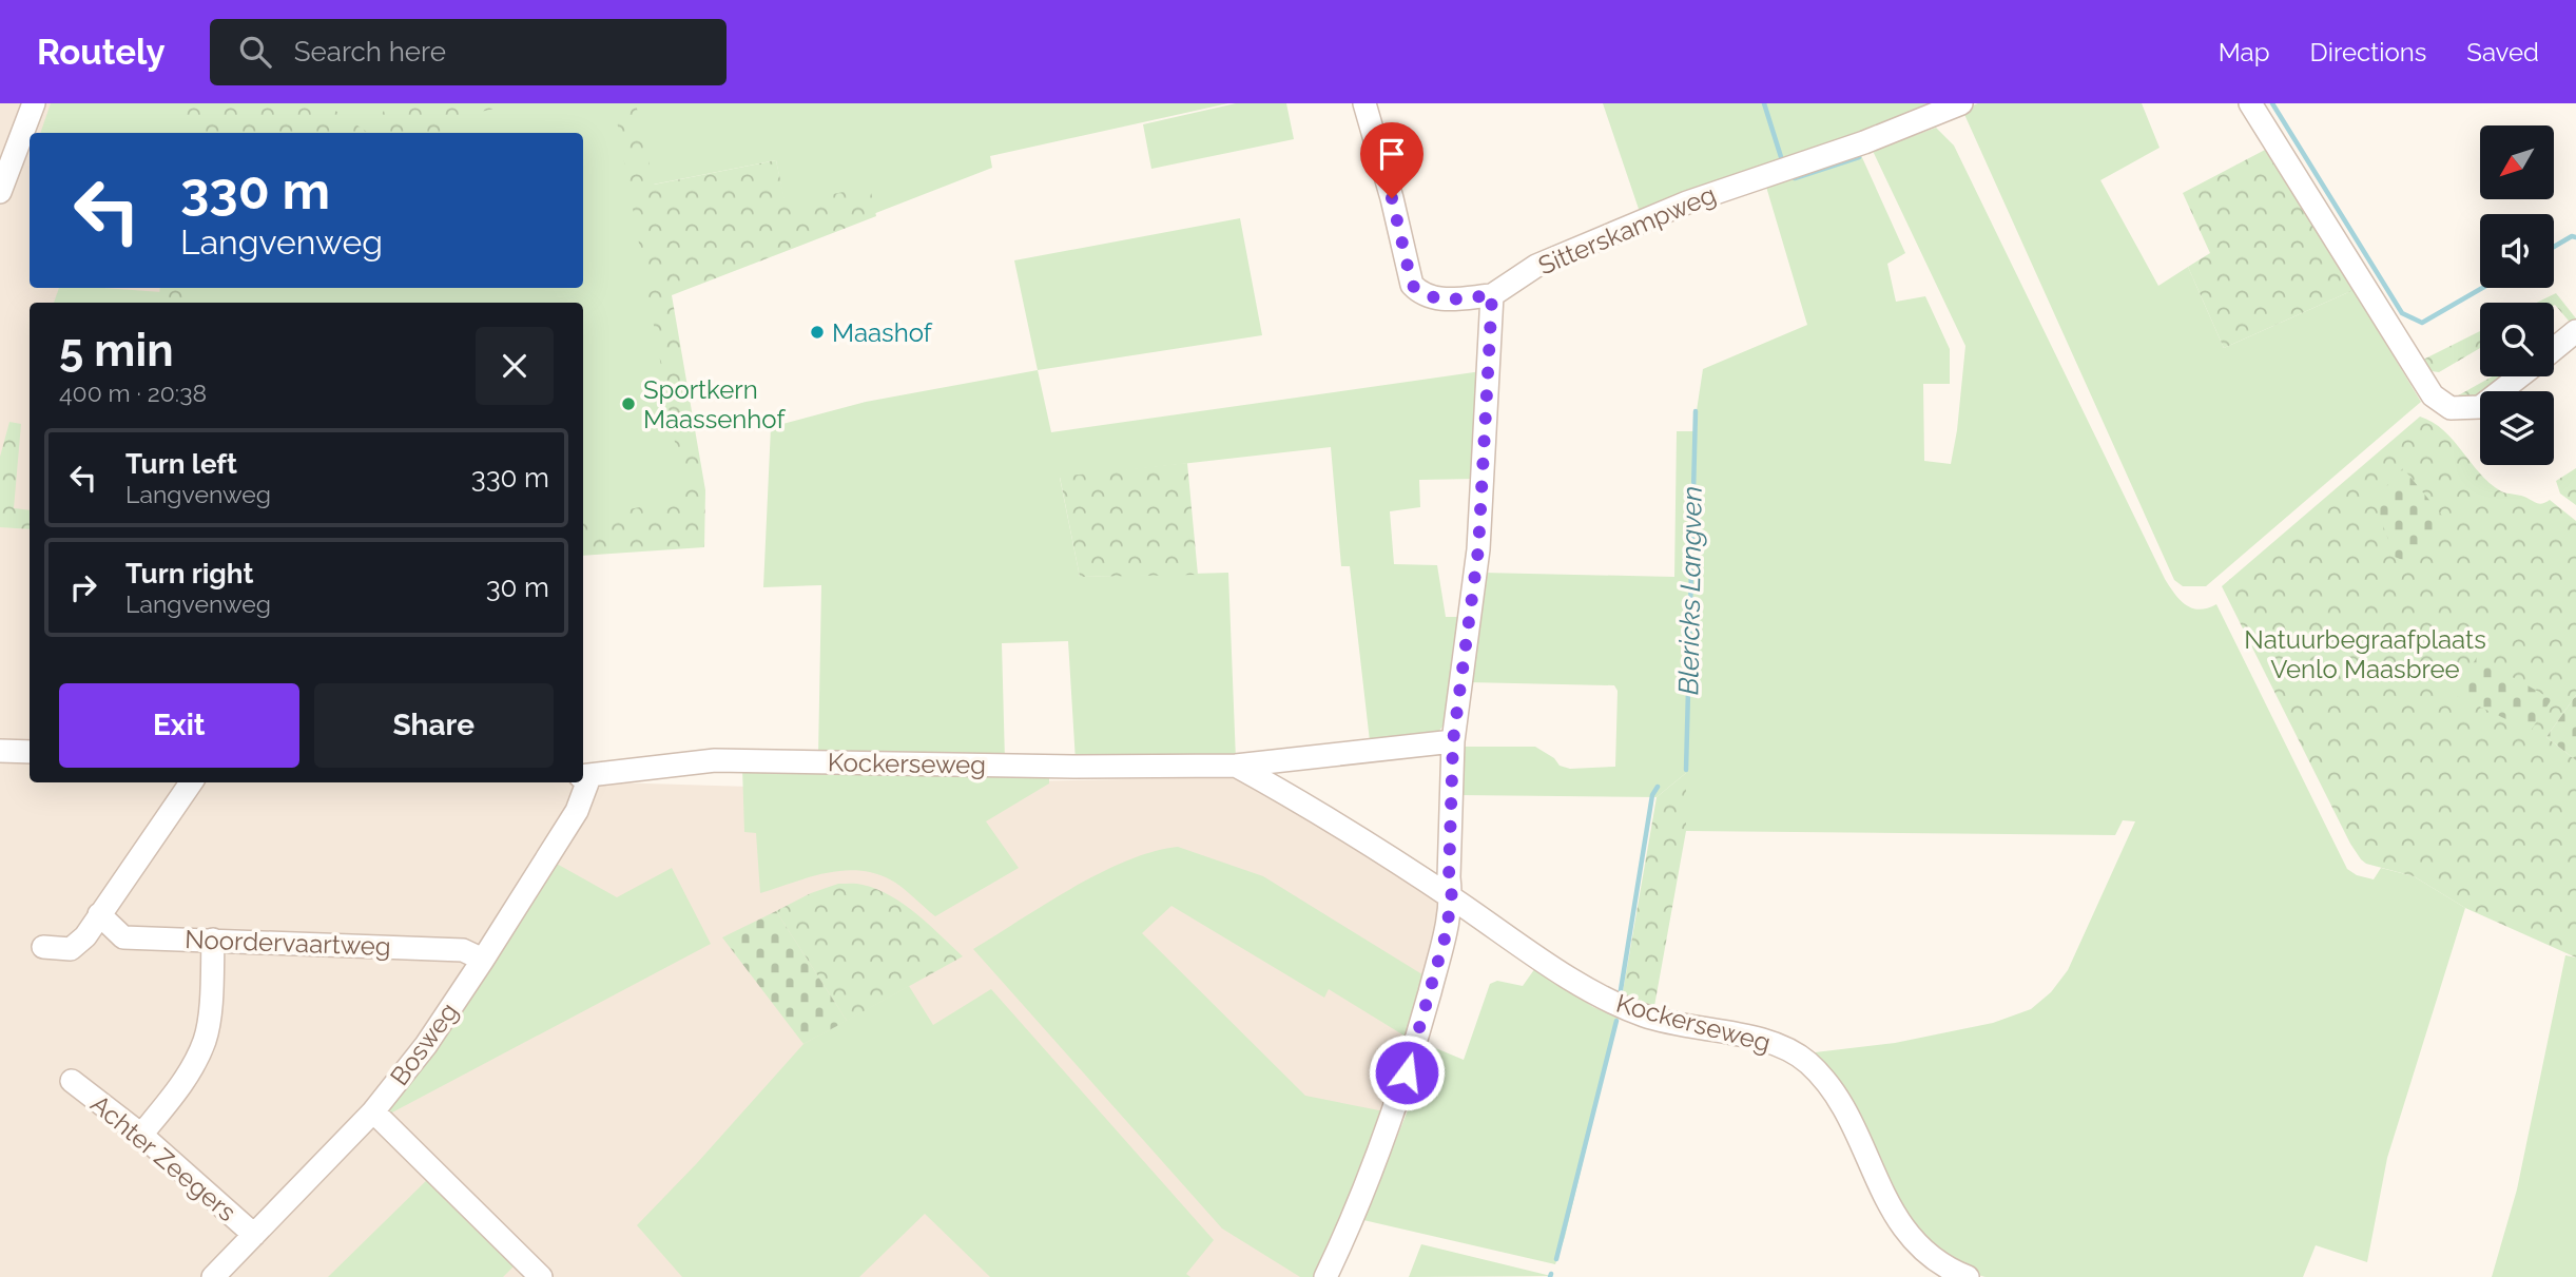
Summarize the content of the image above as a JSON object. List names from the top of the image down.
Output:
{
  "streets": {
    "street": [
      "Sitterskampweg",
      "Kockerseweg",
      "Noordervaartweg",
      "Bosweg",
      "Achter Zeegers"
    ]
  },
  "crossings": [
    ["Noordervaartweg", "Bosweg"],
    ["Bosweg", "Achter Zeegers"]
  ],
  "water": ["Blericks Langven"],
  "parks": ["Natuurbegraafplaats Venlo Maasbree"],
  "places": ["Maashof", "Sportkern Maassenhof"],
  "north": "bottom left",
  "page": {
    "header": "Routely",
    "search": "Search here",
    "nav": ["Map", "Directions", "Saved"],
    "turn": ["330 m", "Langvenweg"],
    "heading": ["5 min", "400 m · 20:38"],
    "list": [
      {
        "name": "Turn left",
        "note": "Langvenweg",
        "value": "330 m"
      },
      {
        "name": "Turn right",
        "note": "Langvenweg",
        "value": "30 m"
      }
    ],
    "buttons": ["Exit", "Share"]
  }
}
